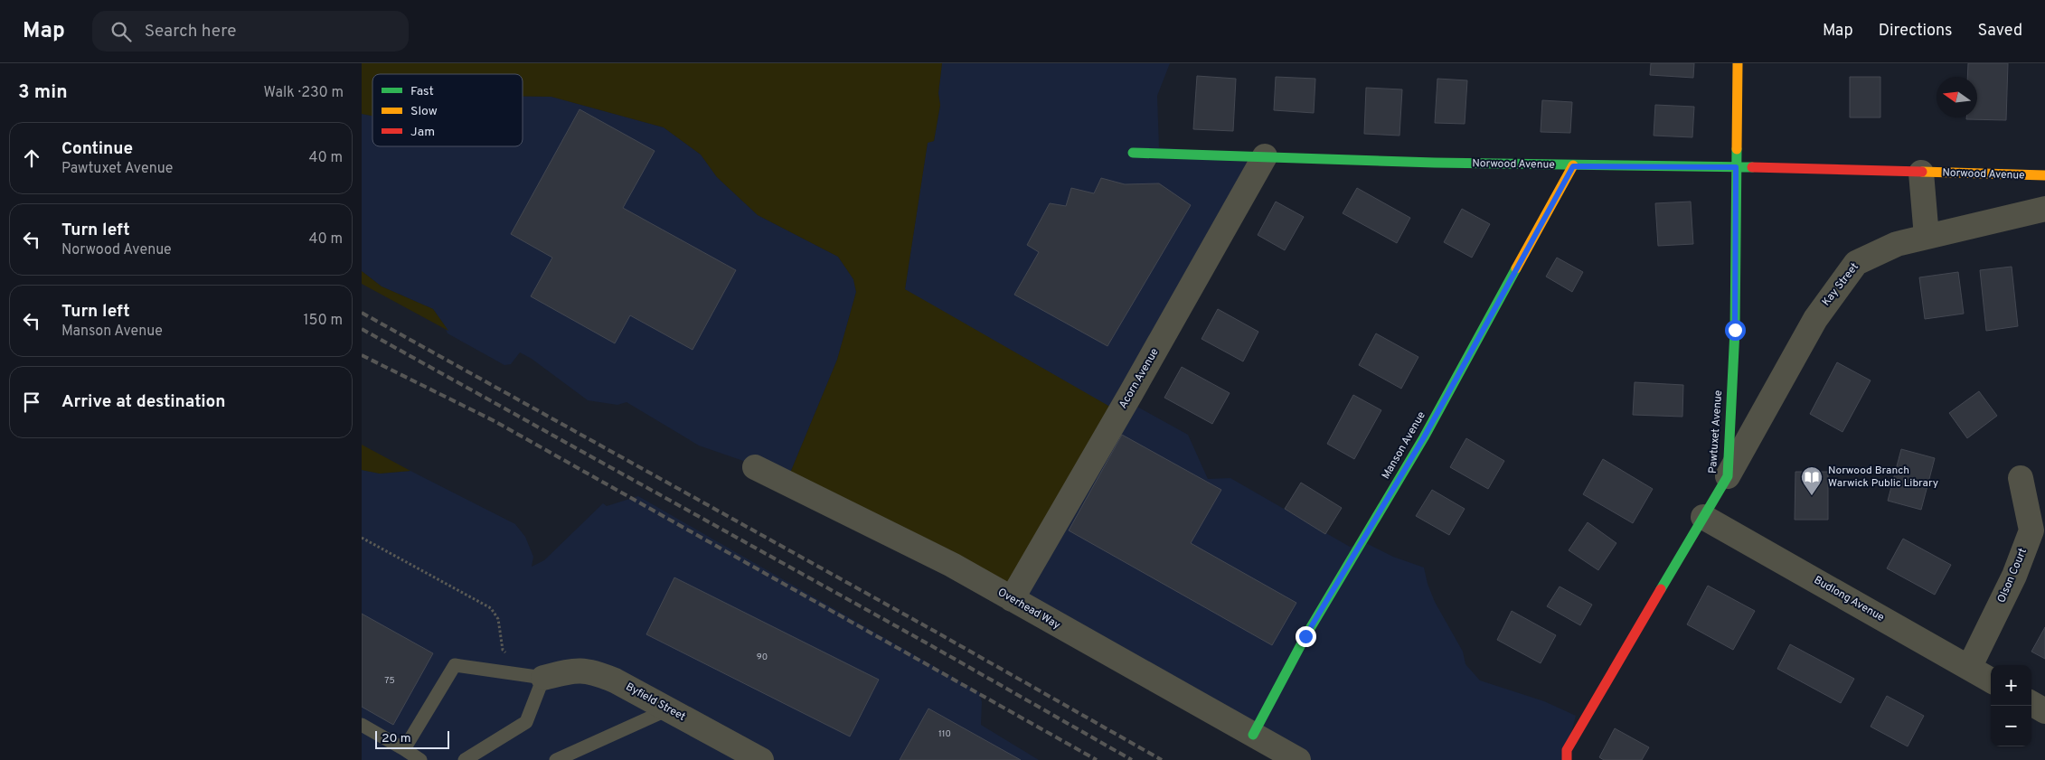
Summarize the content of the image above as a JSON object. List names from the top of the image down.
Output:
{
  "streets": {
    "street": [
      "Norwood Avenue",
      "Kay Street",
      "Acorn Avenue",
      "Pawtuxet Avenue",
      "Manson Avenue",
      "Olson Court",
      "Budlong Avenue",
      "Overhead Way",
      "Byfield Street"
    ]
  },
  "crossings": [
    ["Norwood Avenue", "Acorn Avenue"],
    ["Norwood Avenue", "Pawtuxet Avenue"],
    ["Norwood Avenue", "Manson Avenue"],
    ["Kay Street", "Pawtuxet Avenue"],
    ["Acorn Avenue", "Overhead Way"],
    ["Pawtuxet Avenue", "Budlong Avenue"],
    ["Manson Avenue", "Overhead Way"],
    ["Olson Court", "Budlong Avenue"]
  ],
  "places": {
    "library": ["Norwood Branch Warwick Public Library"]
  },
  "house_numbers": ["90", "75", "110"],
  "legend": ["Fast", "Slow", "Jam"],
  "scale_bar": "20 m",
  "north": "left",
  "page": {
    "header": "Map",
    "search": "Search here",
    "nav": ["Map", "Directions", "Saved"],
    "heading": ["3 min", "Walk · 230 m"],
    "list": [
      ["Continue", "Pawtuxet Avenue", "40 m"],
      ["Turn left", "Norwood Avenue", "40 m"],
      ["Turn left", "Manson Avenue", "150 m"],
      "Arrive at destination"
    ],
    "map_buttons": ["+", "−"],
    "scale": "20 m"
  }
}
